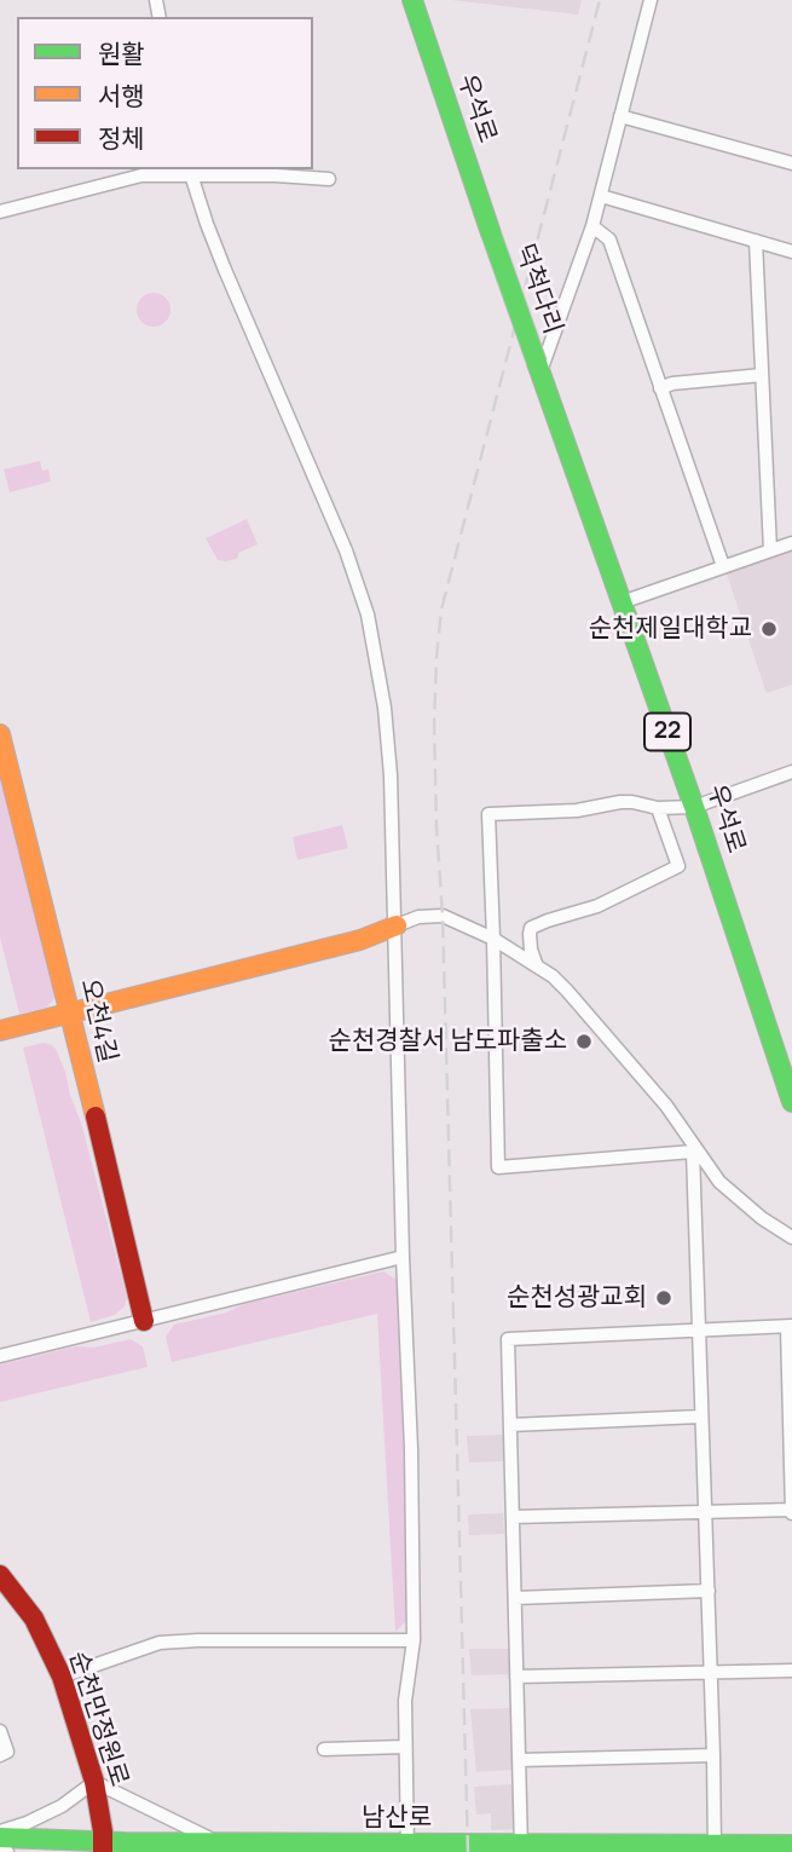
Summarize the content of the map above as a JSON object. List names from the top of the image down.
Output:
{
  "streets": {
    "street": [
      "우석로",
      "덕척다리",
      "22",
      "오천4길",
      "순천만정원로",
      "남산로"
    ]
  },
  "crossings": [
    ["우석로", "덕척다리"],
    ["순천만정원로", "남산로"]
  ],
  "places": ["순천제일대학교", "순천경찰서 남도파출소", "순천성광교회"],
  "legend": ["원활", "서행", "정체"]
}
